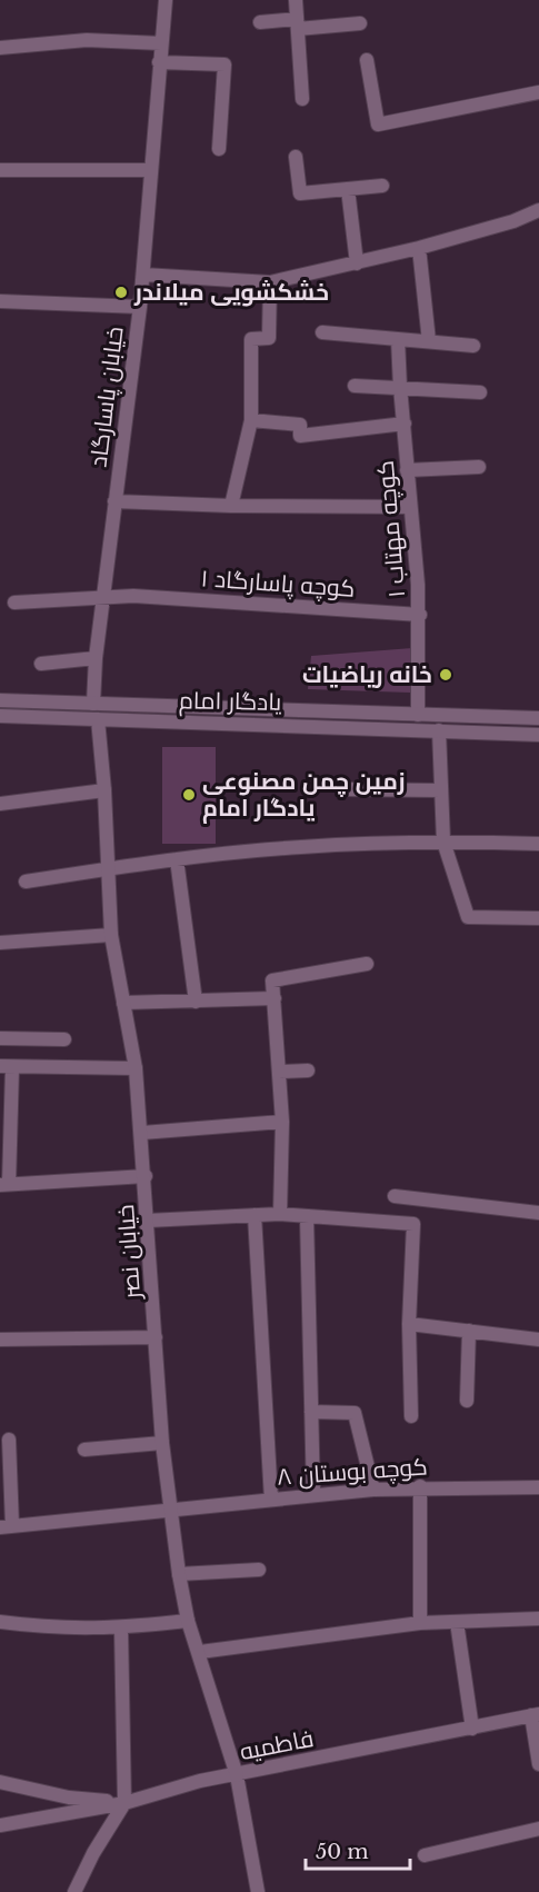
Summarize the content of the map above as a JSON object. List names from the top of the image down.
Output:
{
  "streets": {
    "street": [
      "خیابان پاسارگاد",
      "کوچه مهتاب ۱",
      "کوچه پاسارگاد ۱",
      "یادگار امام",
      "خیابان نصر",
      "کوچه بوستان ۸",
      "فاطمیه"
    ]
  },
  "crossings": [
    ["خیابان پاسارگاد", "کوچه پاسارگاد ۱"],
    ["خیابان پاسارگاد", "یادگار امام"],
    ["کوچه مهتاب ۱", "کوچه پاسارگاد ۱"],
    ["کوچه مهتاب ۱", "یادگار امام"],
    ["یادگار امام", "خیابان نصر"],
    ["خیابان نصر", "کوچه بوستان ۸"],
    ["خیابان نصر", "فاطمیه"]
  ],
  "places": ["خشکشویی میلاندر", "خانه ریاضیات", "زمین چمن مصنوعی یادگار امام"],
  "scale_bar": "50 m"
}
